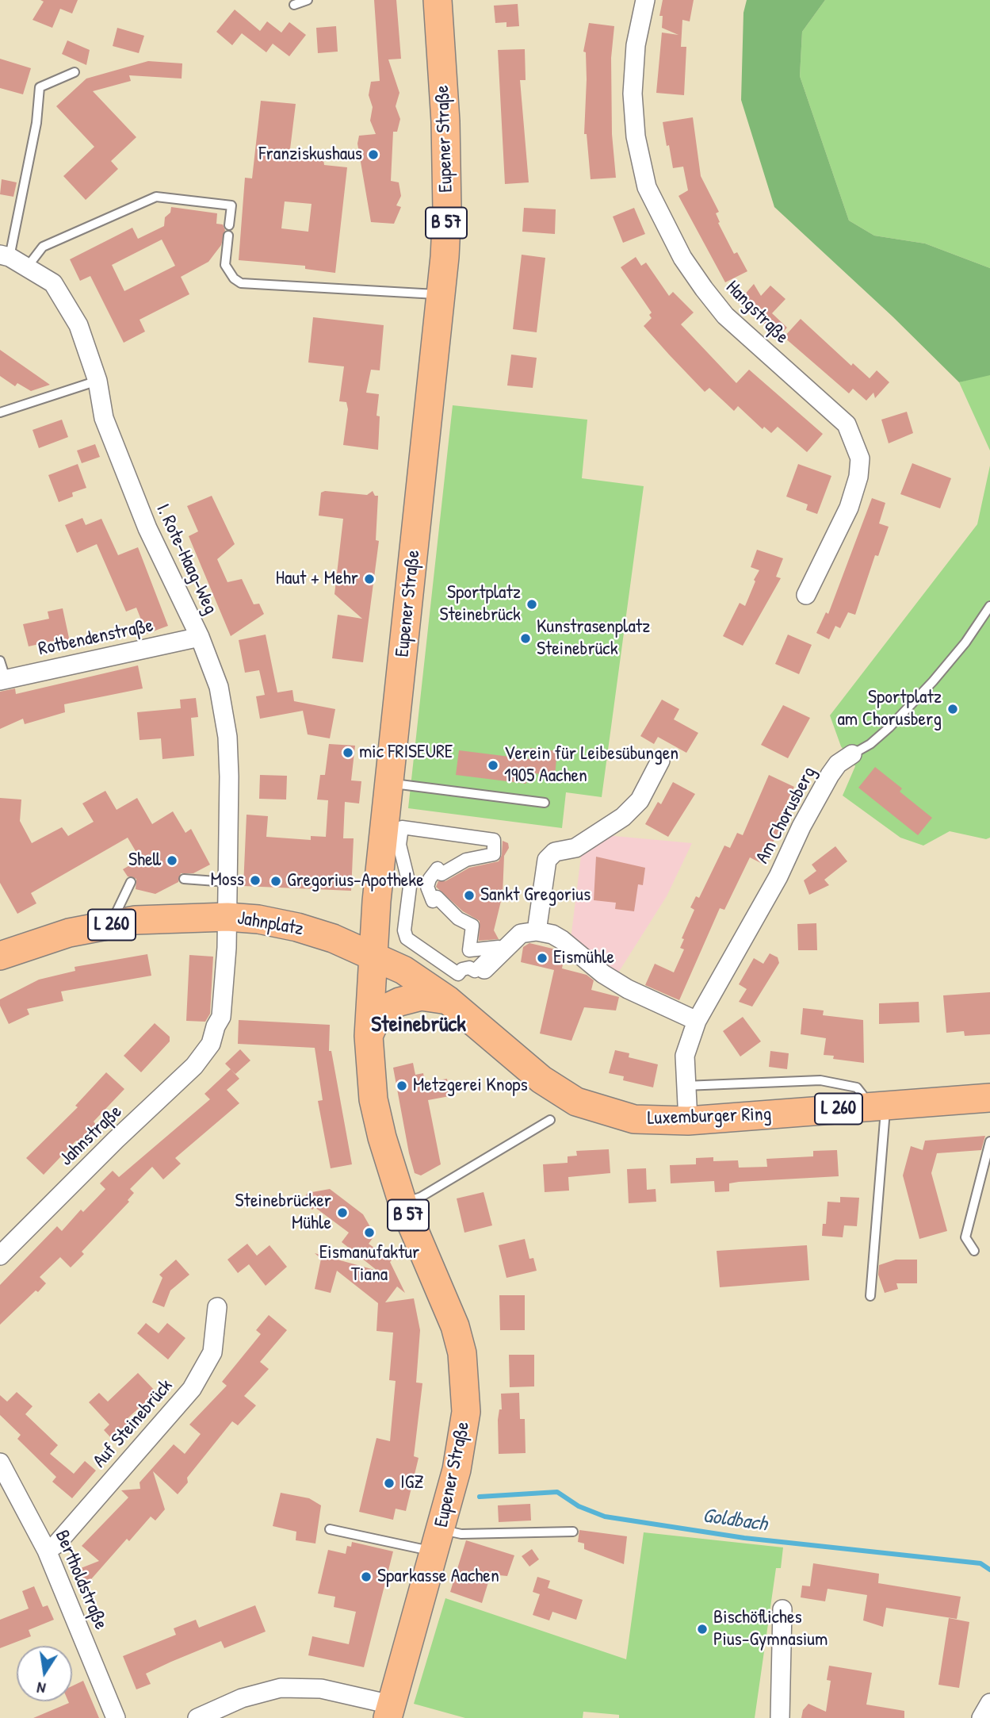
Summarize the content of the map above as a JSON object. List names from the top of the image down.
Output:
{
  "streets": {
    "main road": [
      "Eupener Straße",
      "B 57",
      "Jahnplatz",
      "L 260",
      "Luxemburger Ring"
    ],
    "street": [
      "Hangstraße",
      "I. Rote-Haag-Weg",
      "Rotbendenstraße",
      "Am Chorusberg",
      "Jahnstraße",
      "Auf Steinebrück",
      "Bertholdstraße"
    ]
  },
  "crossings": [
    ["Eupener Straße", "B 57"],
    ["Eupener Straße", "Jahnplatz"],
    ["Eupener Straße", "Luxemburger Ring"],
    ["B 57", "Luxemburger Ring"],
    ["I. Rote-Haag-Weg", "Rotbendenstraße"],
    ["I. Rote-Haag-Weg", "Jahnplatz"],
    ["I. Rote-Haag-Weg", "L 260"],
    ["Am Chorusberg", "Luxemburger Ring"],
    ["Jahnplatz", "L 260"],
    ["Jahnplatz", "Luxemburger Ring"],
    ["Jahnplatz", "Jahnstraße"],
    ["Auf Steinebrück", "Bertholdstraße"]
  ],
  "districts": ["Steinebrück"],
  "water": ["Goldbach"],
  "places": [
    "Franziskushaus",
    "Haut + Mehr",
    "Sportplatz Steinebrück",
    "Kunstrasenplatz Steinebrück",
    "Sportplatz am Chorusberg",
    "mic FRISEURE",
    "Verein für Leibesübungen 1905 Aachen",
    "Shell",
    "Moss",
    "Gregorius-Apotheke",
    "Sankt Gregorius",
    "Eismühle",
    "Metzgerei Knops",
    "Steinebrücker Mühle",
    "Eismanufaktur Tiana",
    "IGZ",
    "Sparkasse Aachen",
    "Bischöfliches Pius-Gymnasium"
  ],
  "north": "bottom"
}
